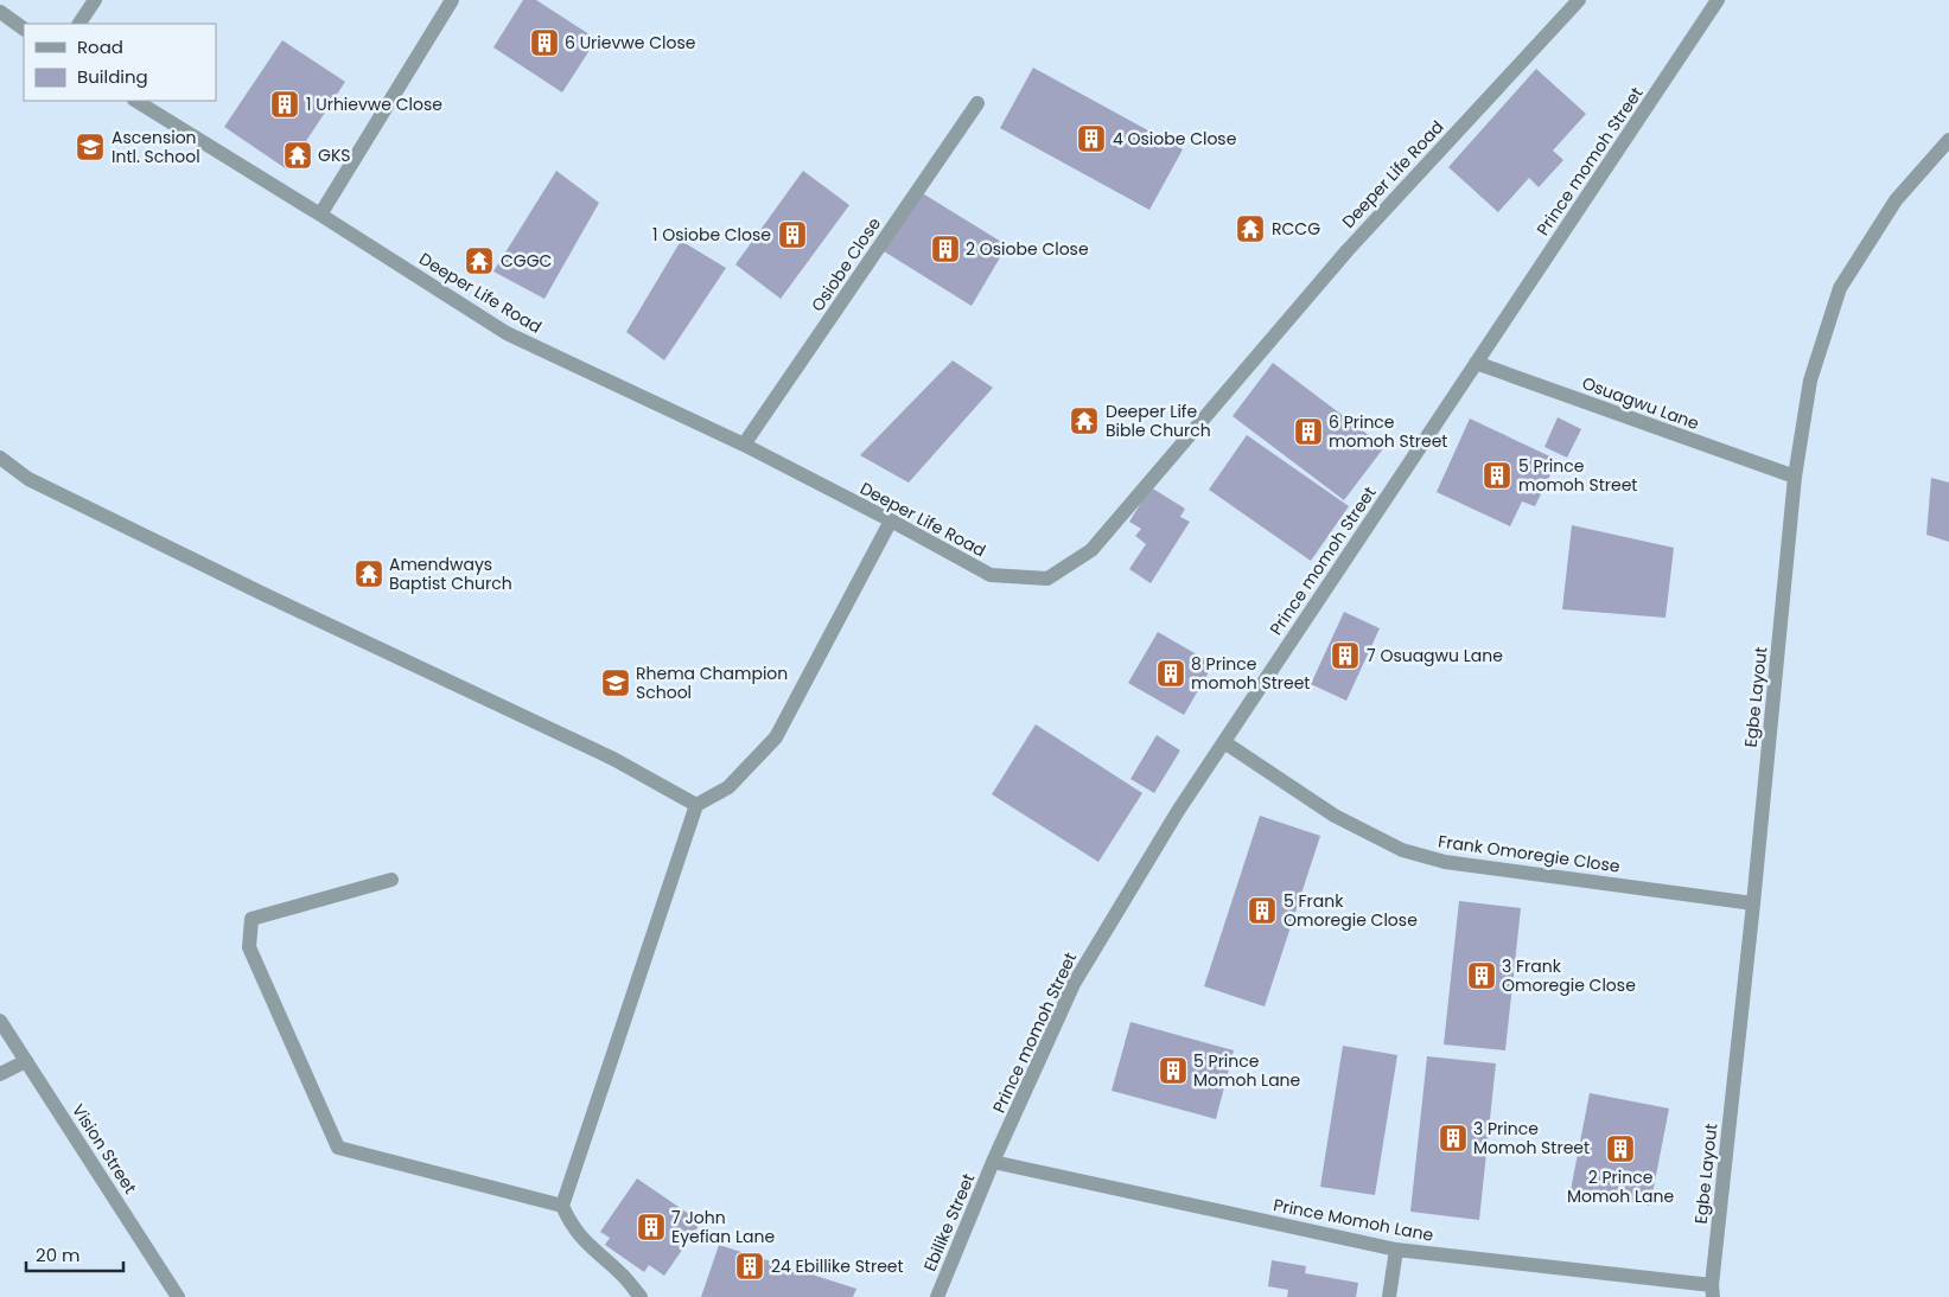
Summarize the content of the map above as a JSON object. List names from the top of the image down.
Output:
{
  "streets": {
    "street": [
      "Prince momoh Street",
      "Deeper Life Road",
      "Osiobe Close",
      "Osuagwu Lane",
      "Egbe Layout",
      "Frank Omoregie Close",
      "Vision Street",
      "Prince Momoh Lane",
      "Ebilike Street"
    ]
  },
  "crossings": [
    ["Prince momoh Street", "Osuagwu Lane"],
    ["Prince momoh Street", "Frank Omoregie Close"],
    ["Prince momoh Street", "Prince Momoh Lane"],
    ["Prince momoh Street", "Ebilike Street"],
    ["Deeper Life Road", "Osiobe Close"],
    ["Osuagwu Lane", "Egbe Layout"],
    ["Egbe Layout", "Frank Omoregie Close"],
    ["Egbe Layout", "Prince Momoh Lane"],
    ["Prince Momoh Lane", "Ebilike Street"]
  ],
  "places": {
    "building": [
      "6 Urievwe Close",
      "1 Urhievwe Close",
      "4 Osiobe Close",
      "1 Osiobe Close",
      "2 Osiobe Close",
      "6 Prince momoh Street",
      "5 Prince momoh Street",
      "7 Osuagwu Lane",
      "8 Prince momoh Street",
      "5 Frank Omoregie Close",
      "3 Frank Omoregie Close",
      "5 Prince Momoh Lane",
      "3 Prince Momoh Street",
      "2 Prince Momoh Lane",
      "7 John Eyefian Lane",
      "24 Ebillike Street"
    ],
    "school or university": ["Ascension Intl. School", "Rhema Champion School"],
    "temple": [
      "GKS",
      "RCCG",
      "CGGC",
      "Deeper Life Bible Church",
      "Amendways Baptist Church"
    ]
  },
  "legend": ["Road", "Building"],
  "scale_bar": "20 m"
}
